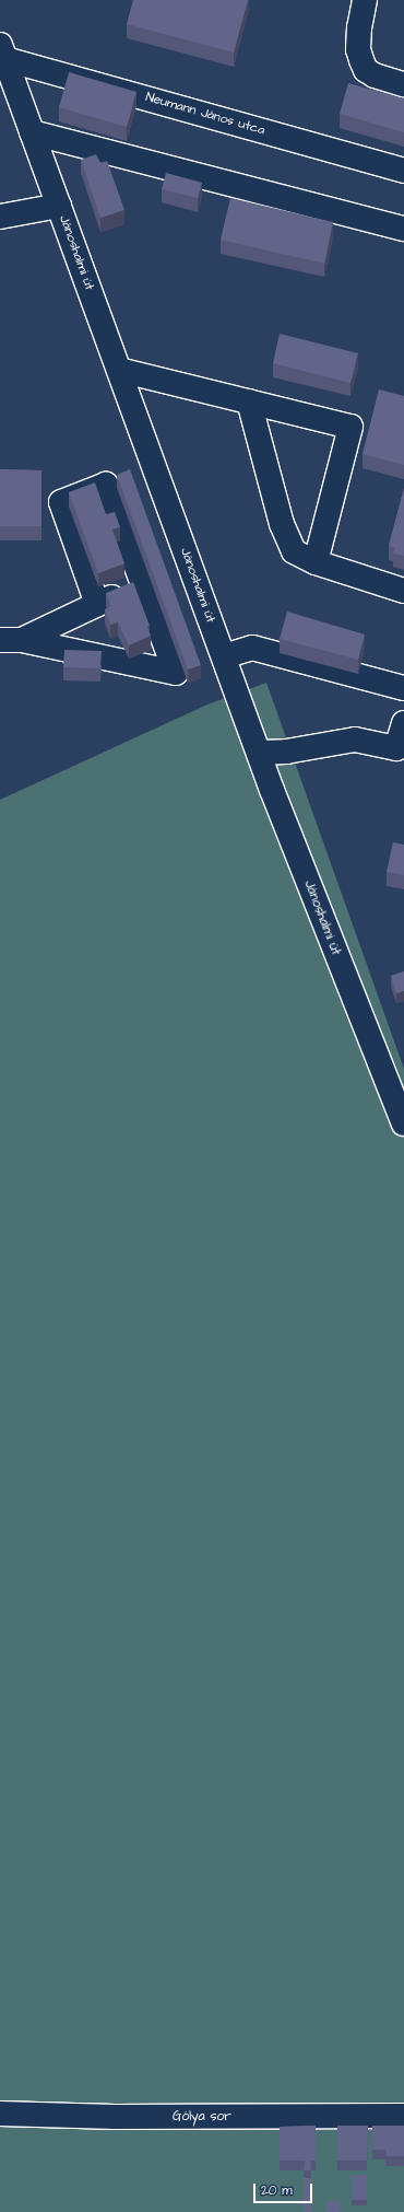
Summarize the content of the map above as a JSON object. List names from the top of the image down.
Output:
{
  "streets": {
    "street": ["Neumann János utca", "Jánoshalmi út", "Gólya sor"]
  },
  "crossings": [
    ["Neumann János utca", "Jánoshalmi út"]
  ],
  "scale_bar": "20 m"
}
